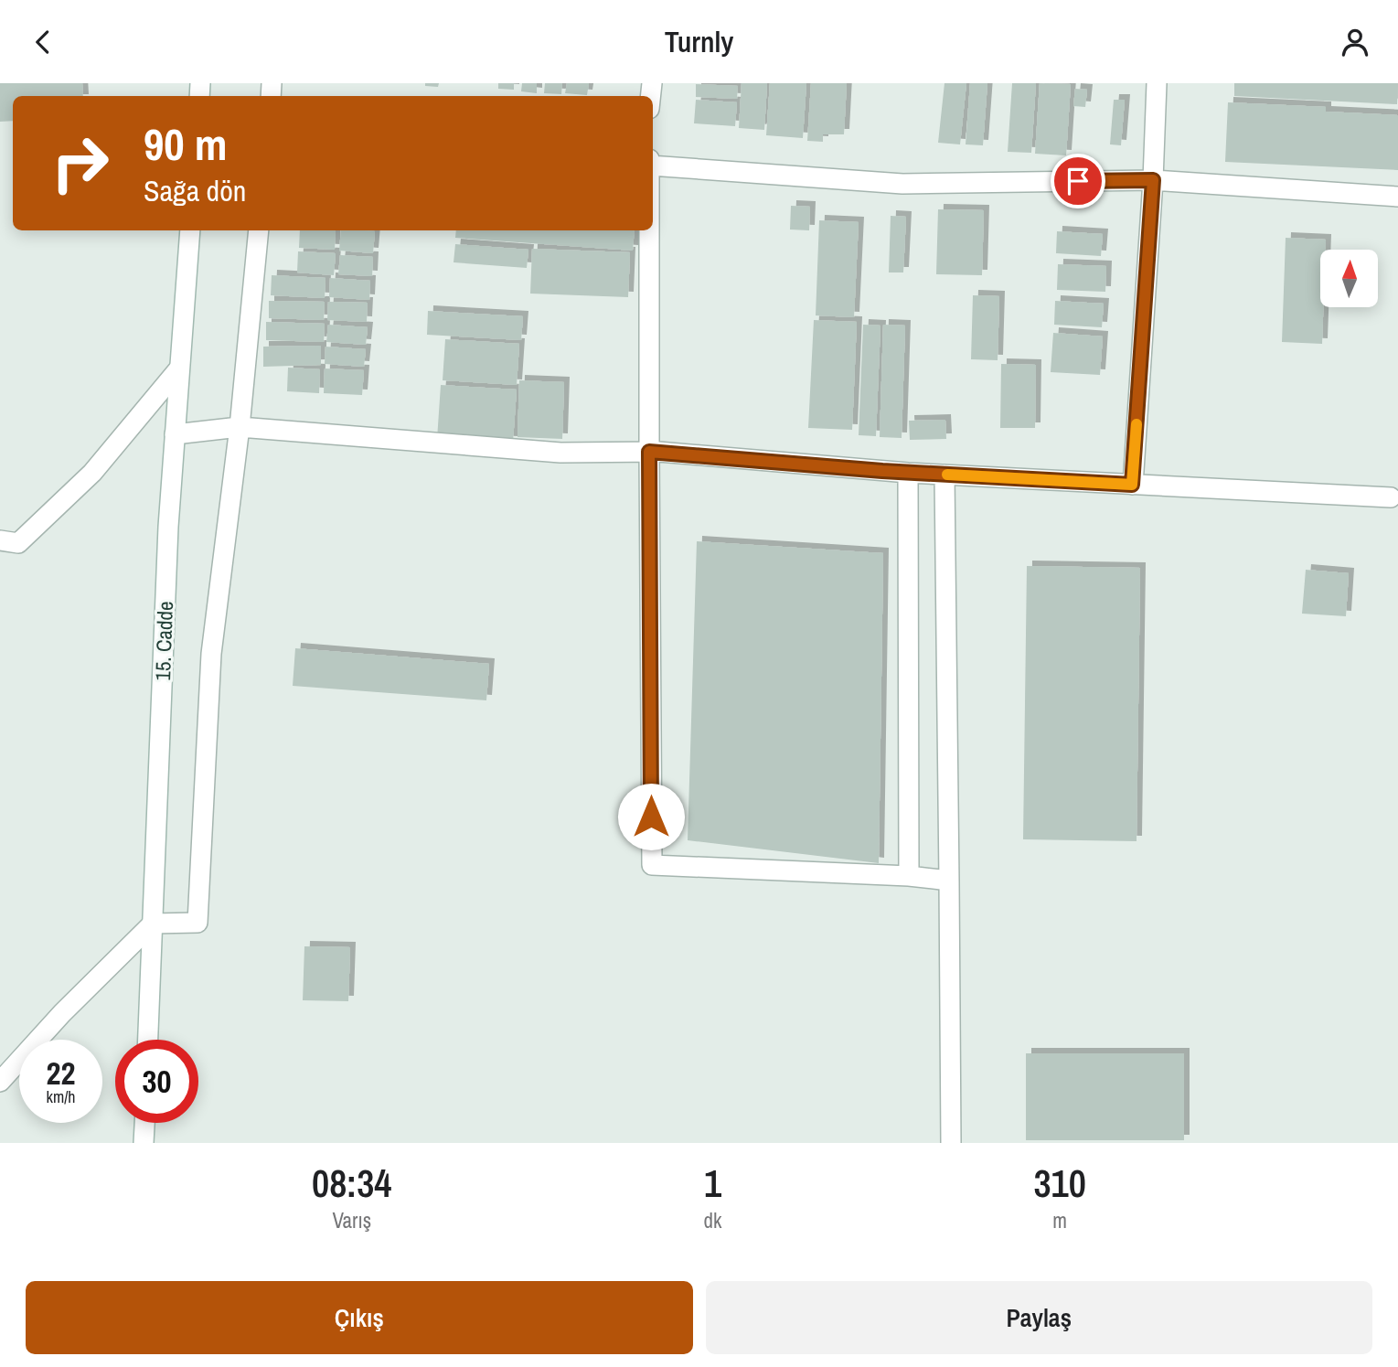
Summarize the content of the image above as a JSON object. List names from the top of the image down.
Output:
{
  "streets": {
    "street": ["15. Cadde"]
  },
  "north": "top",
  "page": {
    "header": "Turnly",
    "turn": ["90 m", "Sağa dön"],
    "speed": "22 km/h",
    "limit": "30",
    "eta": [
      "08:34",
      "Varış",
      "1",
      "dk",
      "310",
      "m"
    ],
    "buttons": ["Çıkış", "Paylaş"]
  }
}
